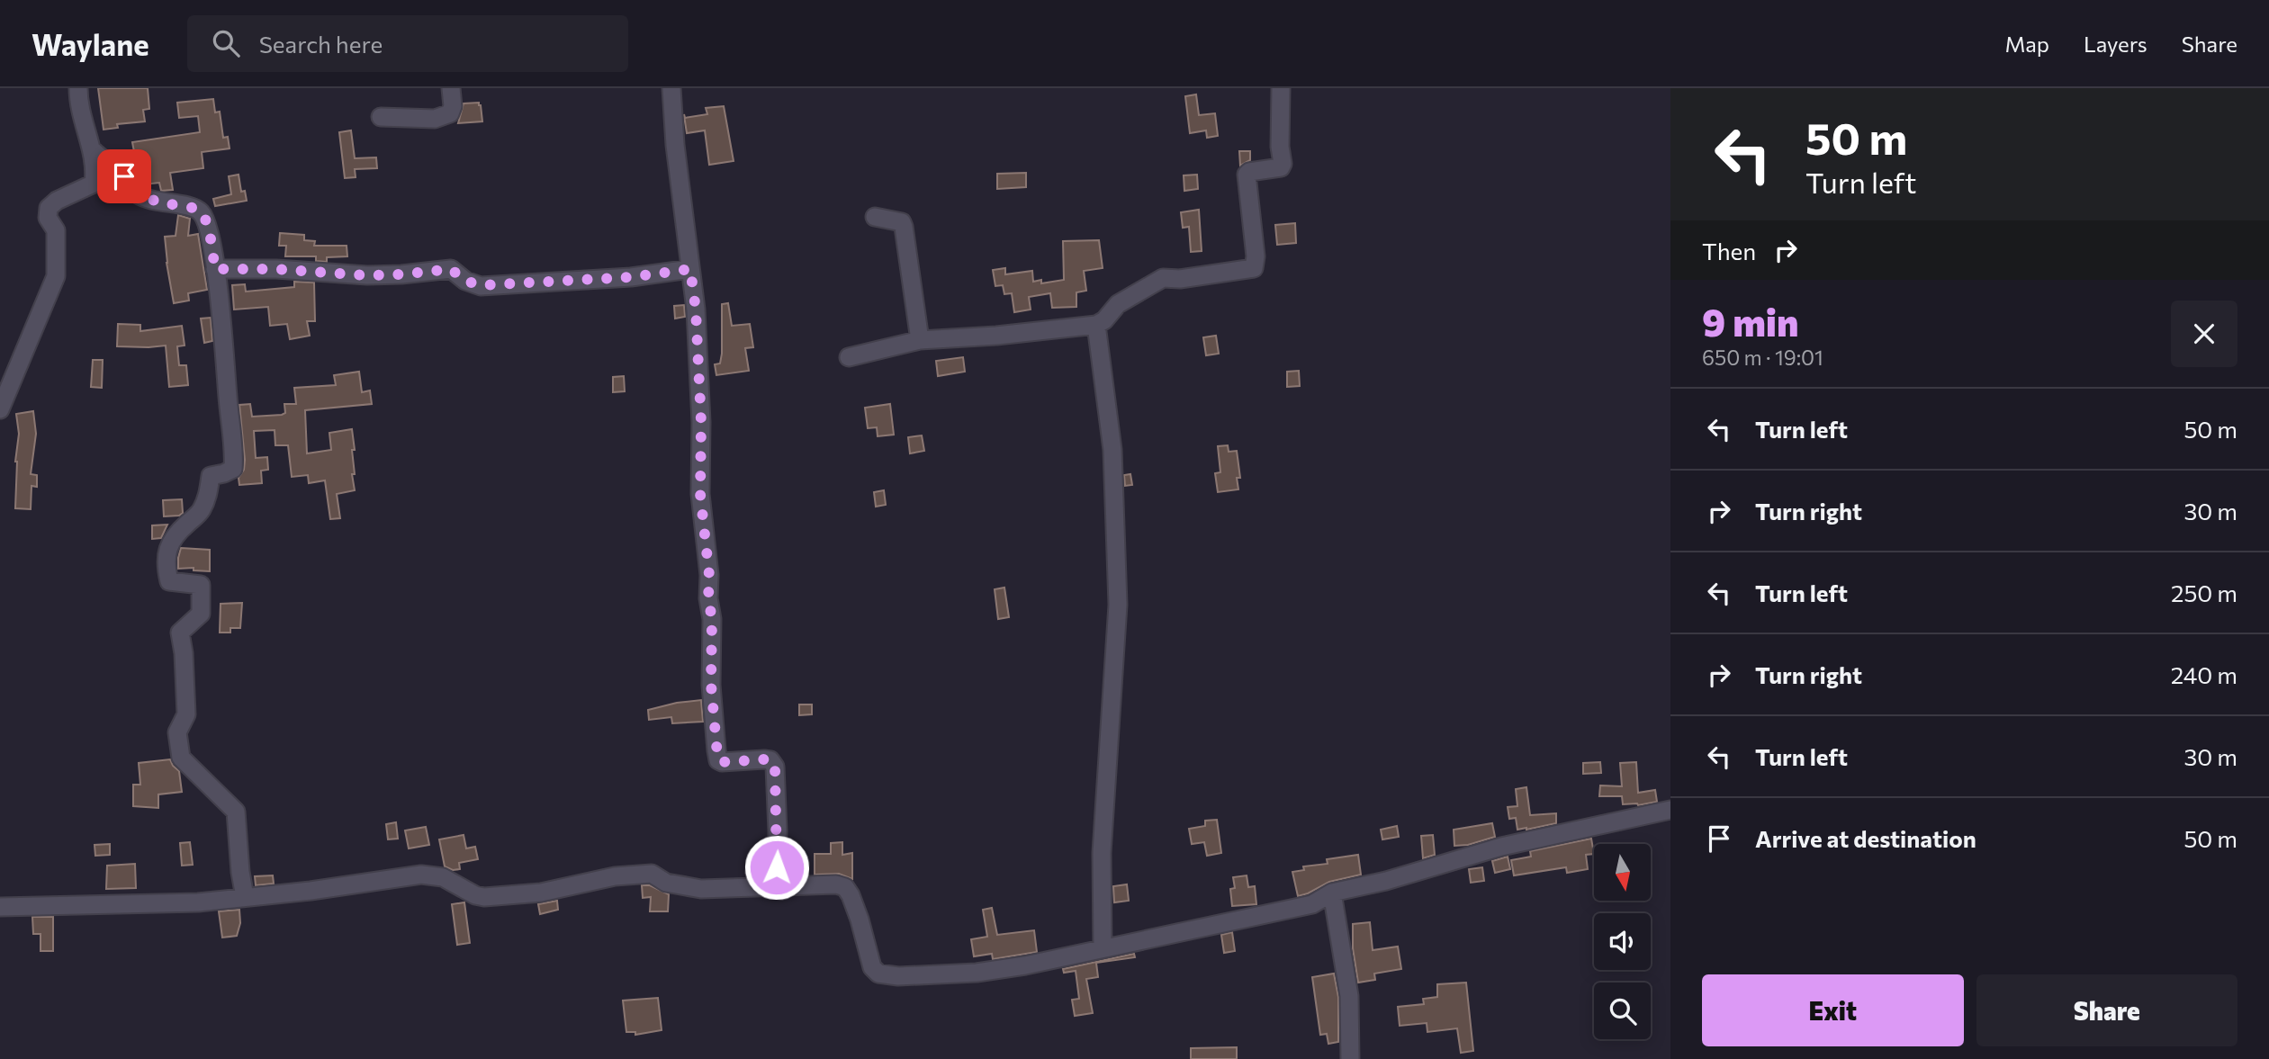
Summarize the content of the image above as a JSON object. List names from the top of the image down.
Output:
{
  "north": "bottom",
  "page": {
    "header": "Waylane",
    "search": "Search here",
    "nav": ["Map", "Layers", "Share"],
    "turn": ["50 m", "Turn left"],
    "then": "Then",
    "heading": ["9 min", "650 m · 19:01"],
    "list": [
      {
        "name": "Turn left",
        "value": "50 m"
      },
      {
        "name": "Turn right",
        "value": "30 m"
      },
      {
        "name": "Turn left",
        "value": "250 m"
      },
      {
        "name": "Turn right",
        "value": "240 m"
      },
      {
        "name": "Turn left",
        "value": "30 m"
      },
      {
        "name": "Arrive at destination",
        "value": "50 m"
      }
    ],
    "buttons": ["Exit", "Share"]
  }
}
